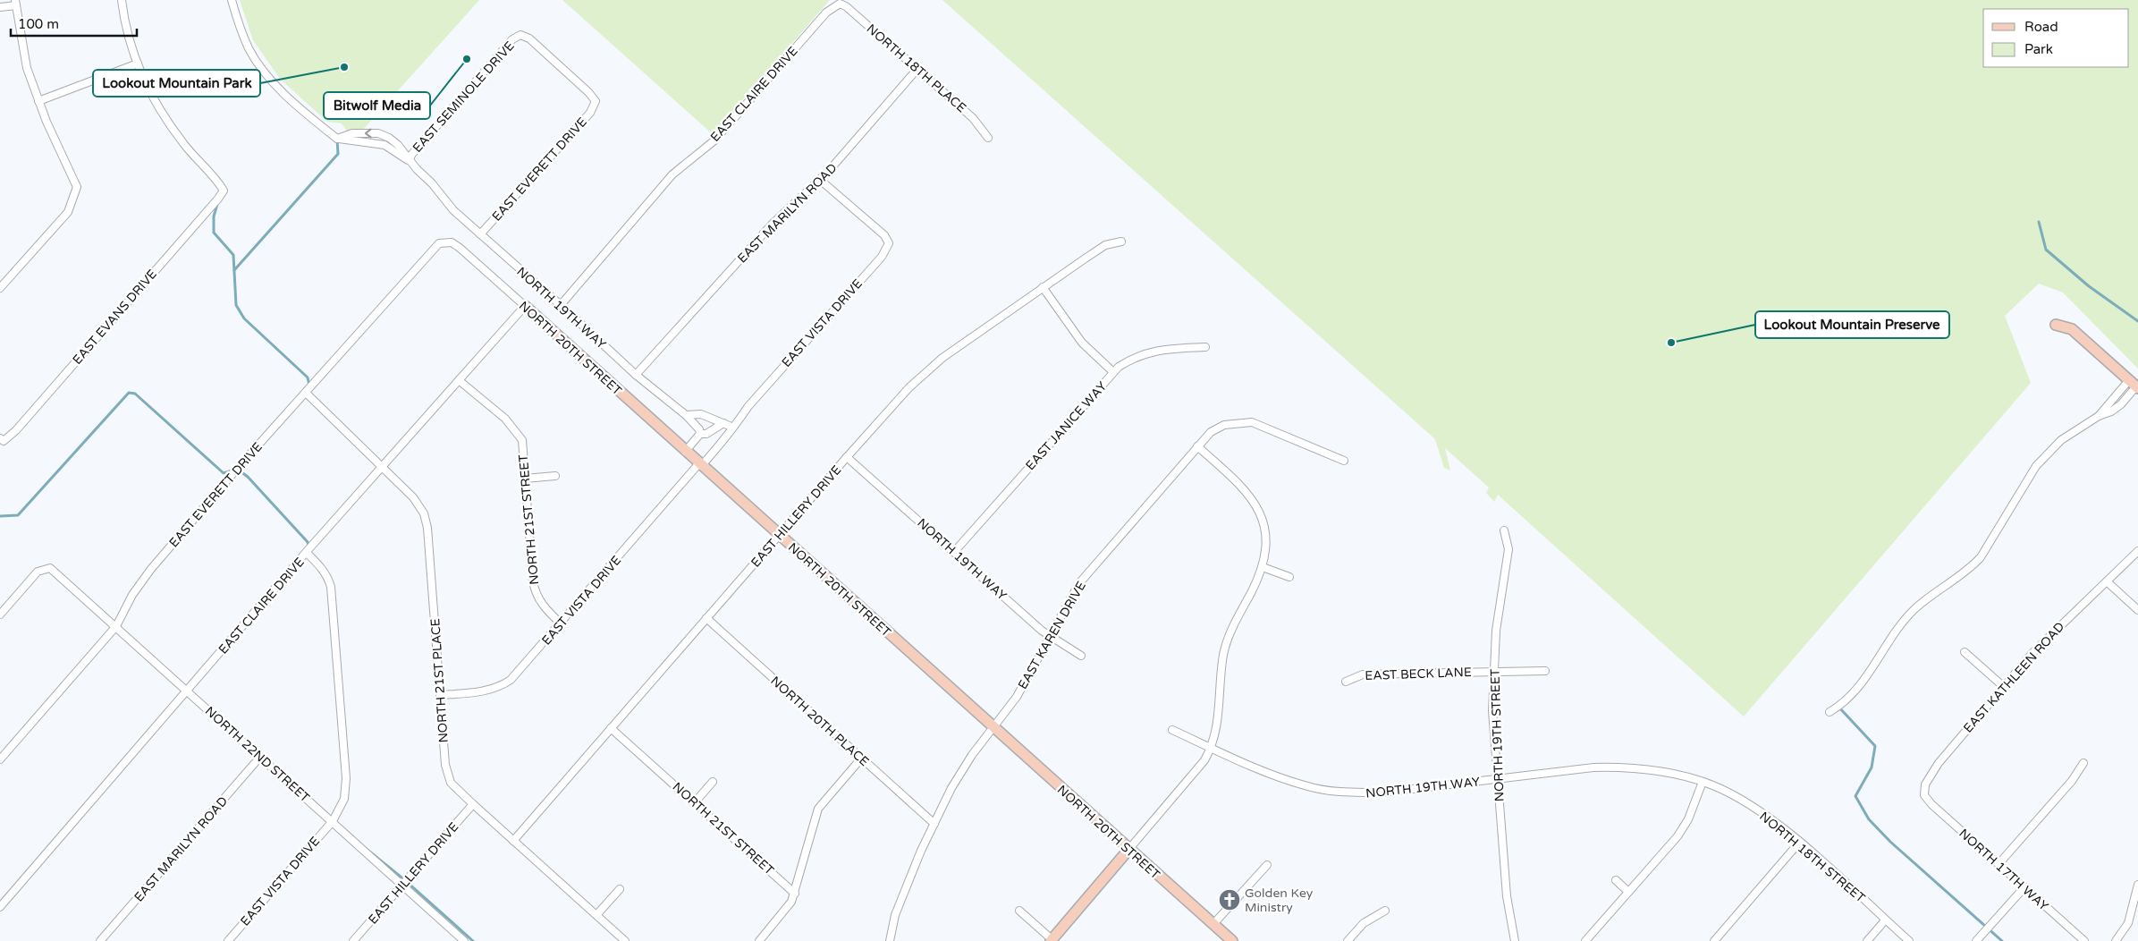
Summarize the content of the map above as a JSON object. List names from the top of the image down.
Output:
{
  "streets": {
    "street": [
      "NORTH 18TH PLACE",
      "EAST CLAIRE DRIVE",
      "EAST SEMINOLE DRIVE",
      "EAST EVERETT DRIVE",
      "EAST MARILYN ROAD",
      "NORTH 19TH WAY",
      "EAST EVANS DRIVE",
      "EAST VISTA DRIVE",
      "NORTH 20TH STREET",
      "EAST JANICE WAY",
      "EAST HILLERY DRIVE",
      "NORTH 21ST STREET",
      "EAST KAREN DRIVE",
      "EAST BECK LANE",
      "EAST KATHLEEN ROAD",
      "NORTH 21ST PLACE",
      "NORTH 20TH PLACE",
      "NORTH 19TH STREET",
      "NORTH 22ND STREET",
      "NORTH 18TH STREET",
      "NORTH 17TH WAY"
    ]
  },
  "crossings": [
    ["NORTH 18TH PLACE", "EAST CLAIRE DRIVE"],
    ["NORTH 18TH PLACE", "EAST MARILYN ROAD"],
    ["EAST CLAIRE DRIVE", "NORTH 19TH WAY"],
    ["EAST CLAIRE DRIVE", "EAST VISTA DRIVE"],
    ["EAST CLAIRE DRIVE", "NORTH 20TH STREET"],
    ["EAST CLAIRE DRIVE", "NORTH 21ST STREET"],
    ["EAST CLAIRE DRIVE", "NORTH 21ST PLACE"],
    ["EAST CLAIRE DRIVE", "NORTH 22ND STREET"],
    ["EAST SEMINOLE DRIVE", "EAST EVERETT DRIVE"],
    ["EAST SEMINOLE DRIVE", "NORTH 19TH WAY"],
    ["EAST EVERETT DRIVE", "NORTH 19TH WAY"],
    ["EAST EVERETT DRIVE", "NORTH 20TH STREET"],
    ["EAST EVERETT DRIVE", "NORTH 21ST PLACE"],
    ["EAST EVERETT DRIVE", "NORTH 22ND STREET"],
    ["EAST MARILYN ROAD", "NORTH 19TH WAY"],
    ["EAST MARILYN ROAD", "EAST VISTA DRIVE"],
    ["EAST MARILYN ROAD", "NORTH 22ND STREET"],
    ["NORTH 19TH WAY", "EAST JANICE WAY"],
    ["NORTH 19TH WAY", "EAST HILLERY DRIVE"],
    ["NORTH 19TH WAY", "EAST KAREN DRIVE"],
    ["NORTH 19TH WAY", "NORTH 19TH STREET"],
    ["NORTH 19TH WAY", "NORTH 18TH STREET"],
    ["EAST VISTA DRIVE", "NORTH 20TH STREET"],
    ["EAST VISTA DRIVE", "NORTH 21ST STREET"],
    ["EAST VISTA DRIVE", "NORTH 21ST PLACE"],
    ["EAST VISTA DRIVE", "NORTH 22ND STREET"],
    ["NORTH 20TH STREET", "EAST HILLERY DRIVE"],
    ["NORTH 20TH STREET", "EAST KAREN DRIVE"],
    ["EAST HILLERY DRIVE", "NORTH 21ST STREET"],
    ["EAST HILLERY DRIVE", "NORTH 21ST PLACE"],
    ["EAST HILLERY DRIVE", "NORTH 20TH PLACE"],
    ["EAST HILLERY DRIVE", "NORTH 22ND STREET"],
    ["EAST KAREN DRIVE", "NORTH 20TH PLACE"],
    ["EAST BECK LANE", "NORTH 19TH STREET"],
    ["EAST KATHLEEN ROAD", "NORTH 17TH WAY"],
    ["NORTH 19TH STREET", "NORTH 18TH STREET"]
  ],
  "places": {
    "other": ["Bitwolf Media", "Lookout Mountain Park", "Lookout Mountain Preserve"],
    "church": ["Golden Key Ministry"]
  },
  "legend": ["Road", "Park"],
  "scale_bar": "100 m"
}
